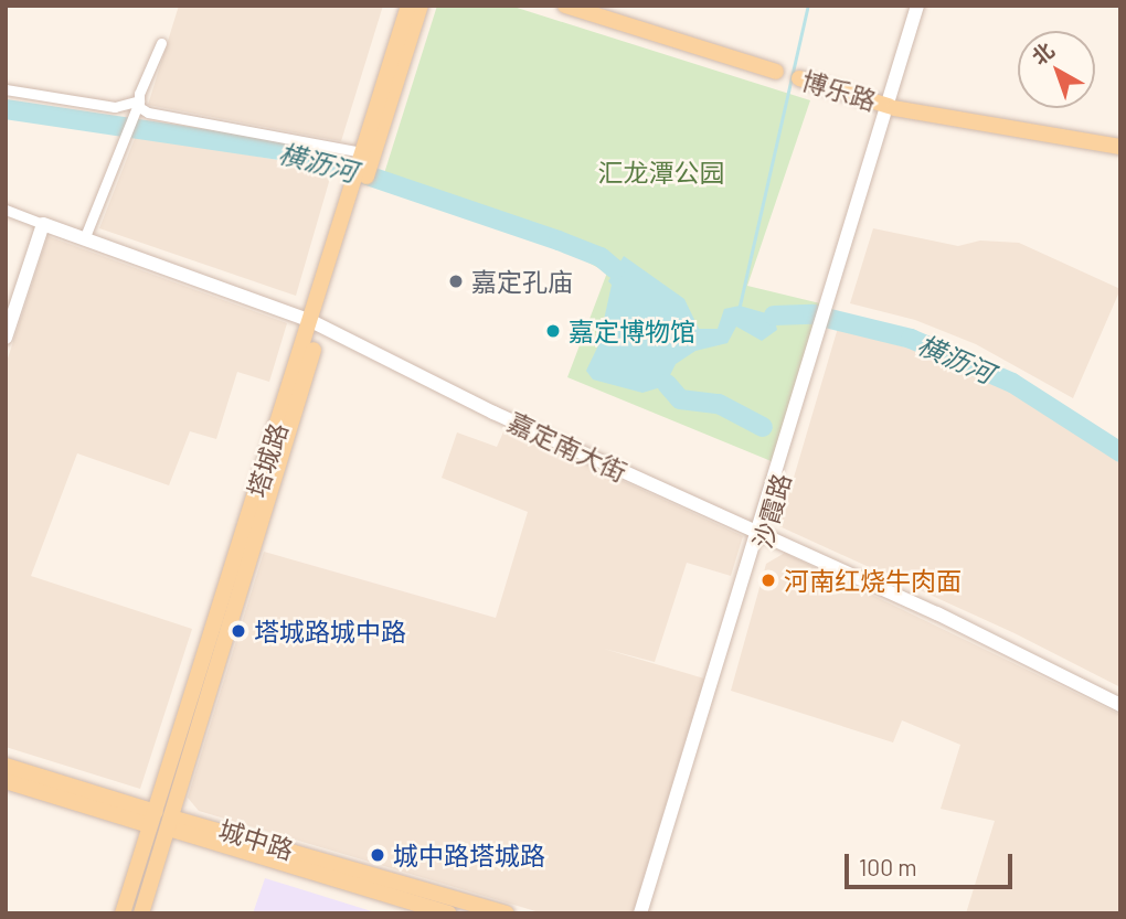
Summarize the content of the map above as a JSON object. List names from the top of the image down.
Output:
{
  "streets": {
    "main road": ["博乐路", "塔城路", "城中路"],
    "street": ["嘉定南大街", "沙霞路"]
  },
  "crossings": [
    ["博乐路", "沙霞路"],
    ["嘉定南大街", "塔城路"],
    ["嘉定南大街", "沙霞路"],
    ["塔城路", "城中路"]
  ],
  "water": ["横沥河"],
  "parks": ["汇龙潭公园"],
  "places": [
    "嘉定孔庙",
    "嘉定博物馆",
    "河南红烧牛肉面",
    "塔城路城中路",
    "城中路塔城路"
  ],
  "scale_bar": "100 m",
  "north": "top left"
}
